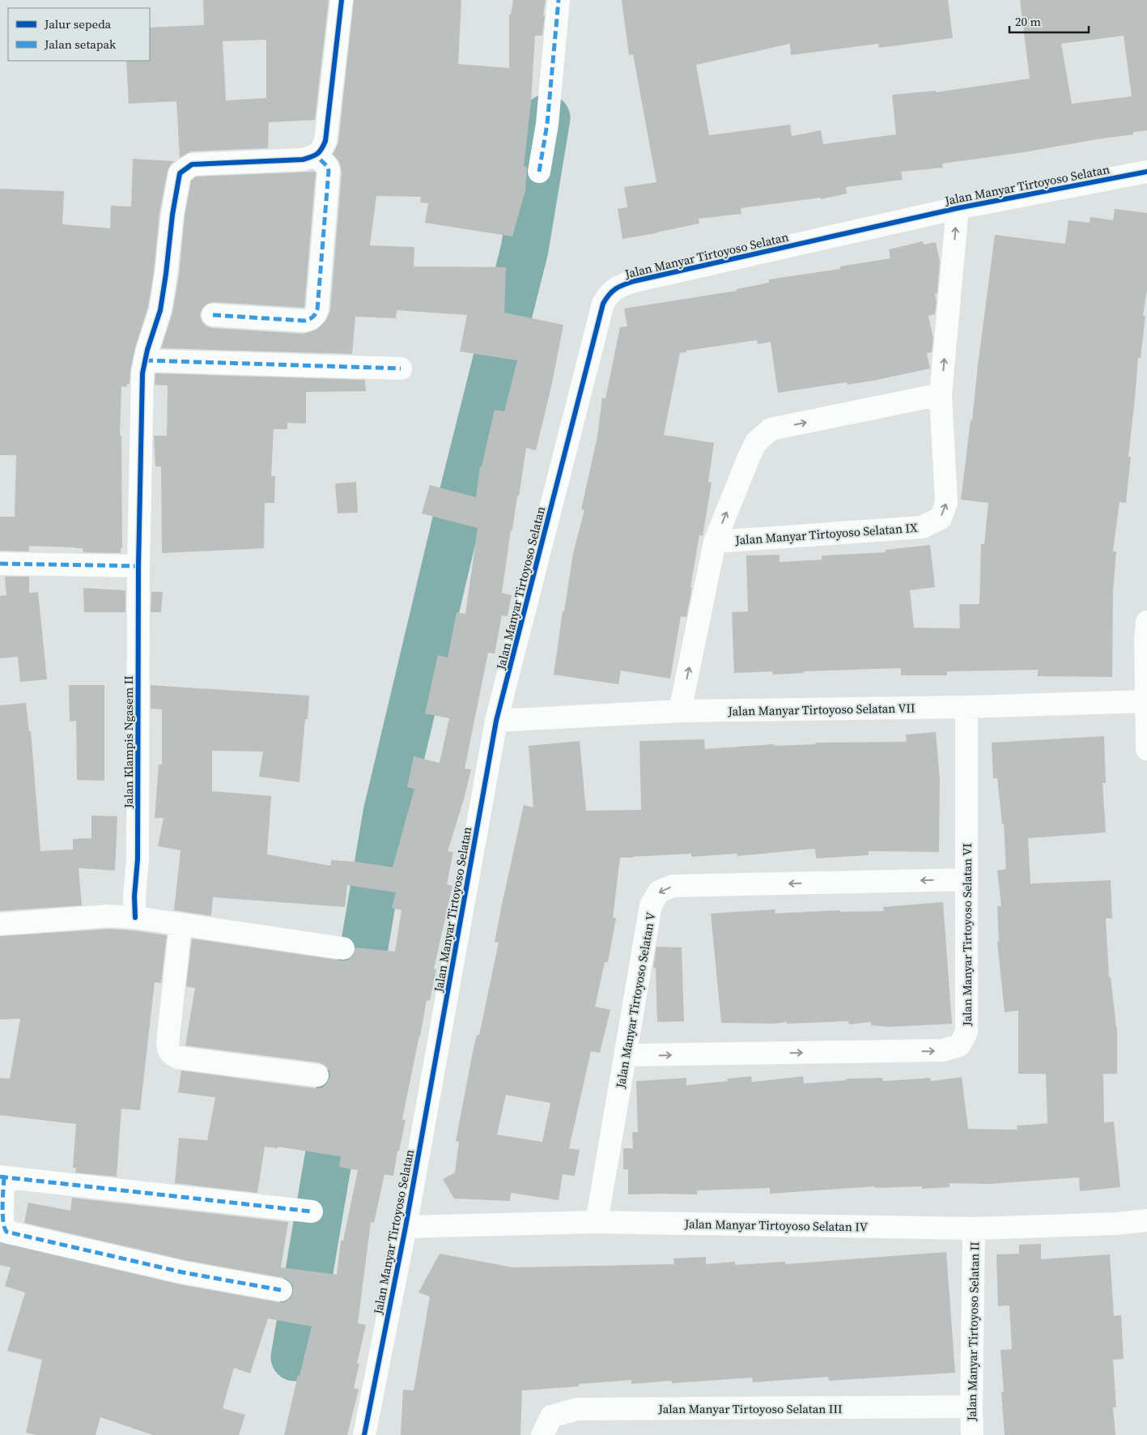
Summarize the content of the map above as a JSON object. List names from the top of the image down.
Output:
{
  "streets": {
    "street": [
      "Jalan Manyar Tirtoyoso Selatan",
      "Jalan Manyar Tirtoyoso Selatan IX",
      "Jalan Manyar Tirtoyoso Selatan VII",
      "Jalan Klampis Ngasem II",
      "Jalan Manyar Tirtoyoso Selatan VI",
      "Jalan Manyar Tirtoyoso Selatan V",
      "Jalan Manyar Tirtoyoso Selatan IV",
      "Jalan Manyar Tirtoyoso Selatan II",
      "Jalan Manyar Tirtoyoso Selatan III"
    ]
  },
  "crossings": [
    ["Jalan Manyar Tirtoyoso Selatan", "Jalan Manyar Tirtoyoso Selatan IX"],
    ["Jalan Manyar Tirtoyoso Selatan", "Jalan Manyar Tirtoyoso Selatan VII"],
    ["Jalan Manyar Tirtoyoso Selatan", "Jalan Manyar Tirtoyoso Selatan IV"],
    ["Jalan Manyar Tirtoyoso Selatan VII", "Jalan Manyar Tirtoyoso Selatan VI"],
    ["Jalan Manyar Tirtoyoso Selatan VI", "Jalan Manyar Tirtoyoso Selatan V"],
    ["Jalan Manyar Tirtoyoso Selatan V", "Jalan Manyar Tirtoyoso Selatan IV"],
    ["Jalan Manyar Tirtoyoso Selatan IV", "Jalan Manyar Tirtoyoso Selatan II"],
    ["Jalan Manyar Tirtoyoso Selatan II", "Jalan Manyar Tirtoyoso Selatan III"]
  ],
  "one_way": ["Jalan Manyar Tirtoyoso Selatan V"],
  "legend": ["Jalur sepeda", "Jalan setapak"],
  "scale_bar": "20 m"
}
